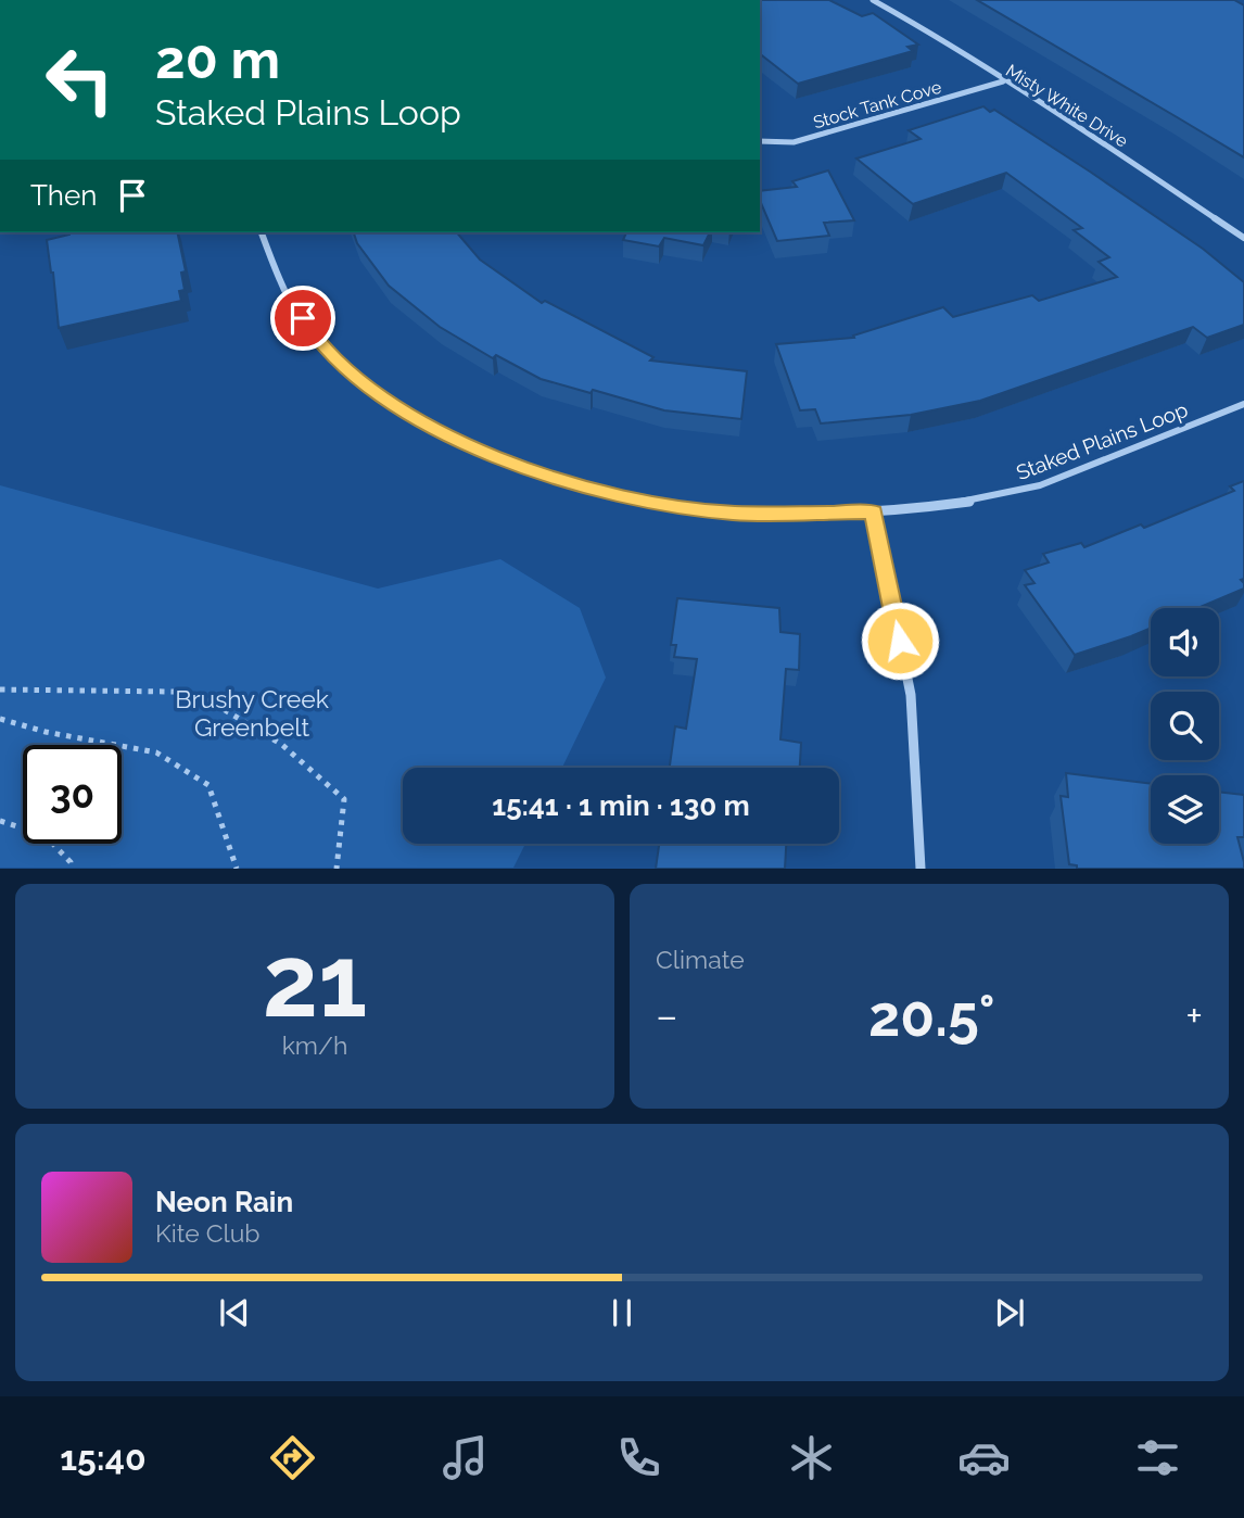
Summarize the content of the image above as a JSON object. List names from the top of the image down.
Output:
{
  "streets": {
    "street": ["Stock Tank Cove", "Misty White Drive", "Staked Plains Loop"]
  },
  "crossings": [
    ["Stock Tank Cove", "Misty White Drive"]
  ],
  "parks": ["Brushy Creek Greenbelt"],
  "page": {
    "turn": ["20 m", "Staked Plains Loop"],
    "then": "Then",
    "limit": "30",
    "trip": "15:41 · 1 min · 130 m",
    "tile": [
      ["21", "km/h"],
      "Climate"
    ],
    "heat": ["−", "20.5°", "+"],
    "song": ["Neon Rain", "Kite Club"],
    "tabs": "15:40"
  }
}
